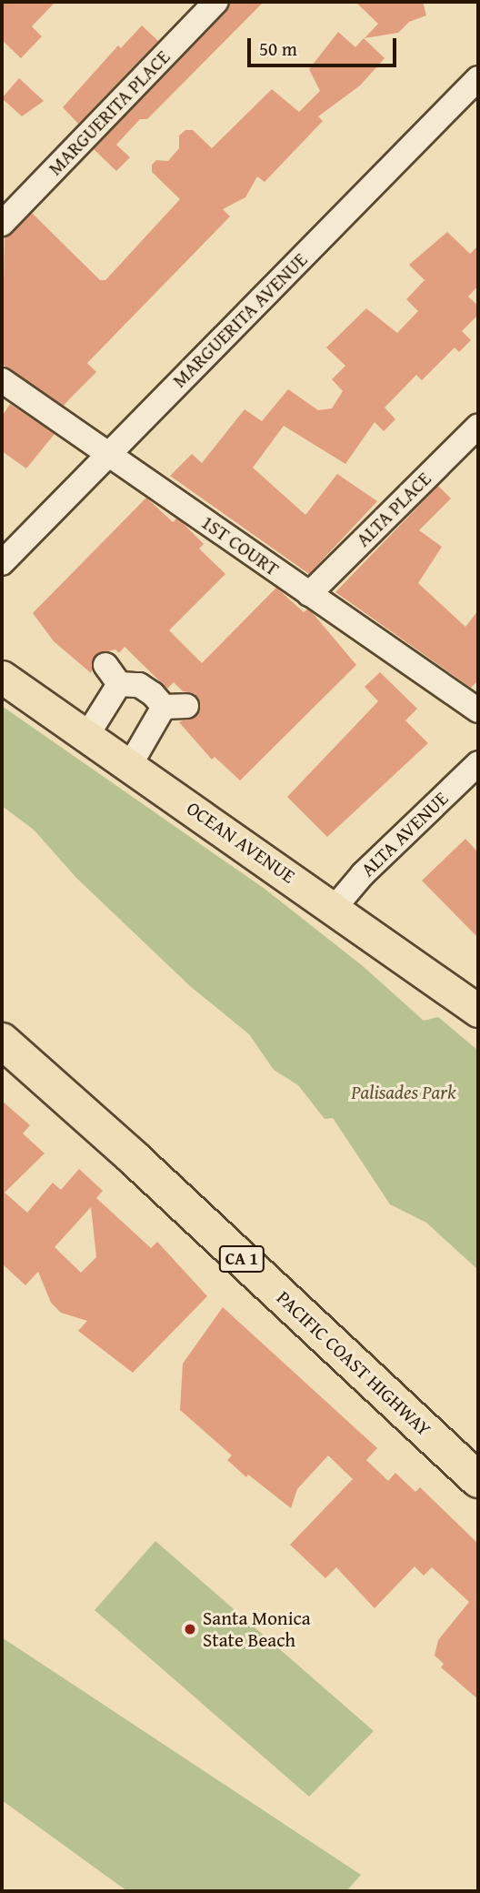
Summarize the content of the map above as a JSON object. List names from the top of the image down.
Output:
{
  "streets": {
    "highway": ["CA 1", "PACIFIC COAST HIGHWAY"],
    "main road": ["OCEAN AVENUE"],
    "street": [
      "MARGUERITA PLACE",
      "MARGUERITA AVENUE",
      "ALTA PLACE",
      "1ST COURT",
      "ALTA AVENUE"
    ]
  },
  "crossings": [
    ["MARGUERITA AVENUE", "1ST COURT"],
    ["ALTA PLACE", "1ST COURT"],
    ["ALTA AVENUE", "OCEAN AVENUE"]
  ],
  "parks": ["Palisades Park"],
  "places": ["Santa Monica State Beach"],
  "scale_bar": "50 m"
}
